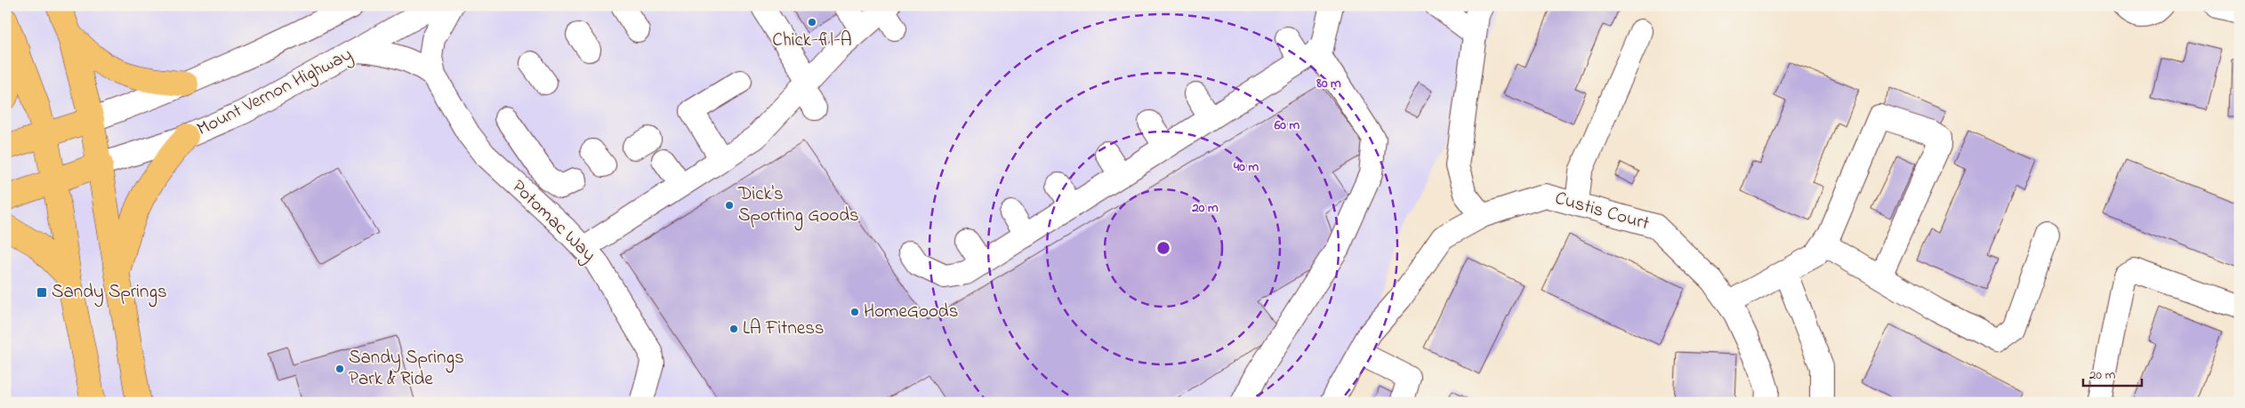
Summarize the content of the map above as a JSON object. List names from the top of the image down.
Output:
{
  "streets": {
    "main road": ["Mount Vernon Highway"],
    "street": ["Custis Court", "Potomac Way"]
  },
  "crossings": [
    ["Mount Vernon Highway", "Potomac Way"]
  ],
  "places": {
    "other": [
      "Chick-fil-A",
      "Dick's Sporting Goods",
      "HomeGoods",
      "LA Fitness",
      "Sandy Springs Park & Ride"
    ],
    "transit": ["Sandy Springs"]
  },
  "scale_bar": "20 m",
  "rings": [
    "80 m",
    "60 m",
    "40 m",
    "20 m"
  ]
}
